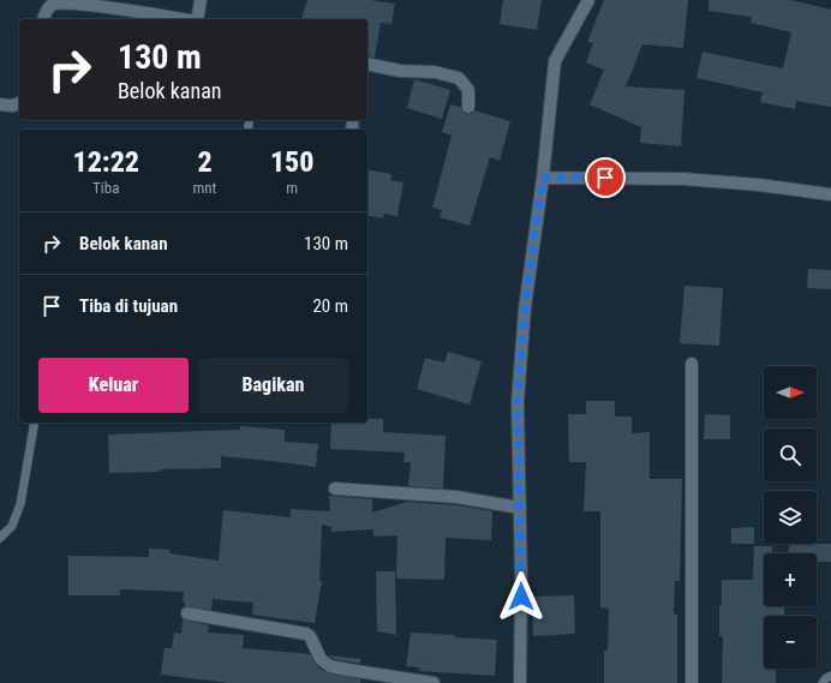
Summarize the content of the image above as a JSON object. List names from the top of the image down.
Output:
{
  "north": "right",
  "page": {
    "turn": ["130 m", "Belok kanan"],
    "eta": [
      "12:22",
      "Tiba",
      "2",
      "mnt",
      "150",
      "m"
    ],
    "list": [
      {
        "name": "Belok kanan",
        "value": "130 m"
      },
      {
        "name": "Tiba di tujuan",
        "value": "20 m"
      }
    ],
    "buttons": ["Keluar", "Bagikan"],
    "map_buttons": ["+", "−"]
  }
}
